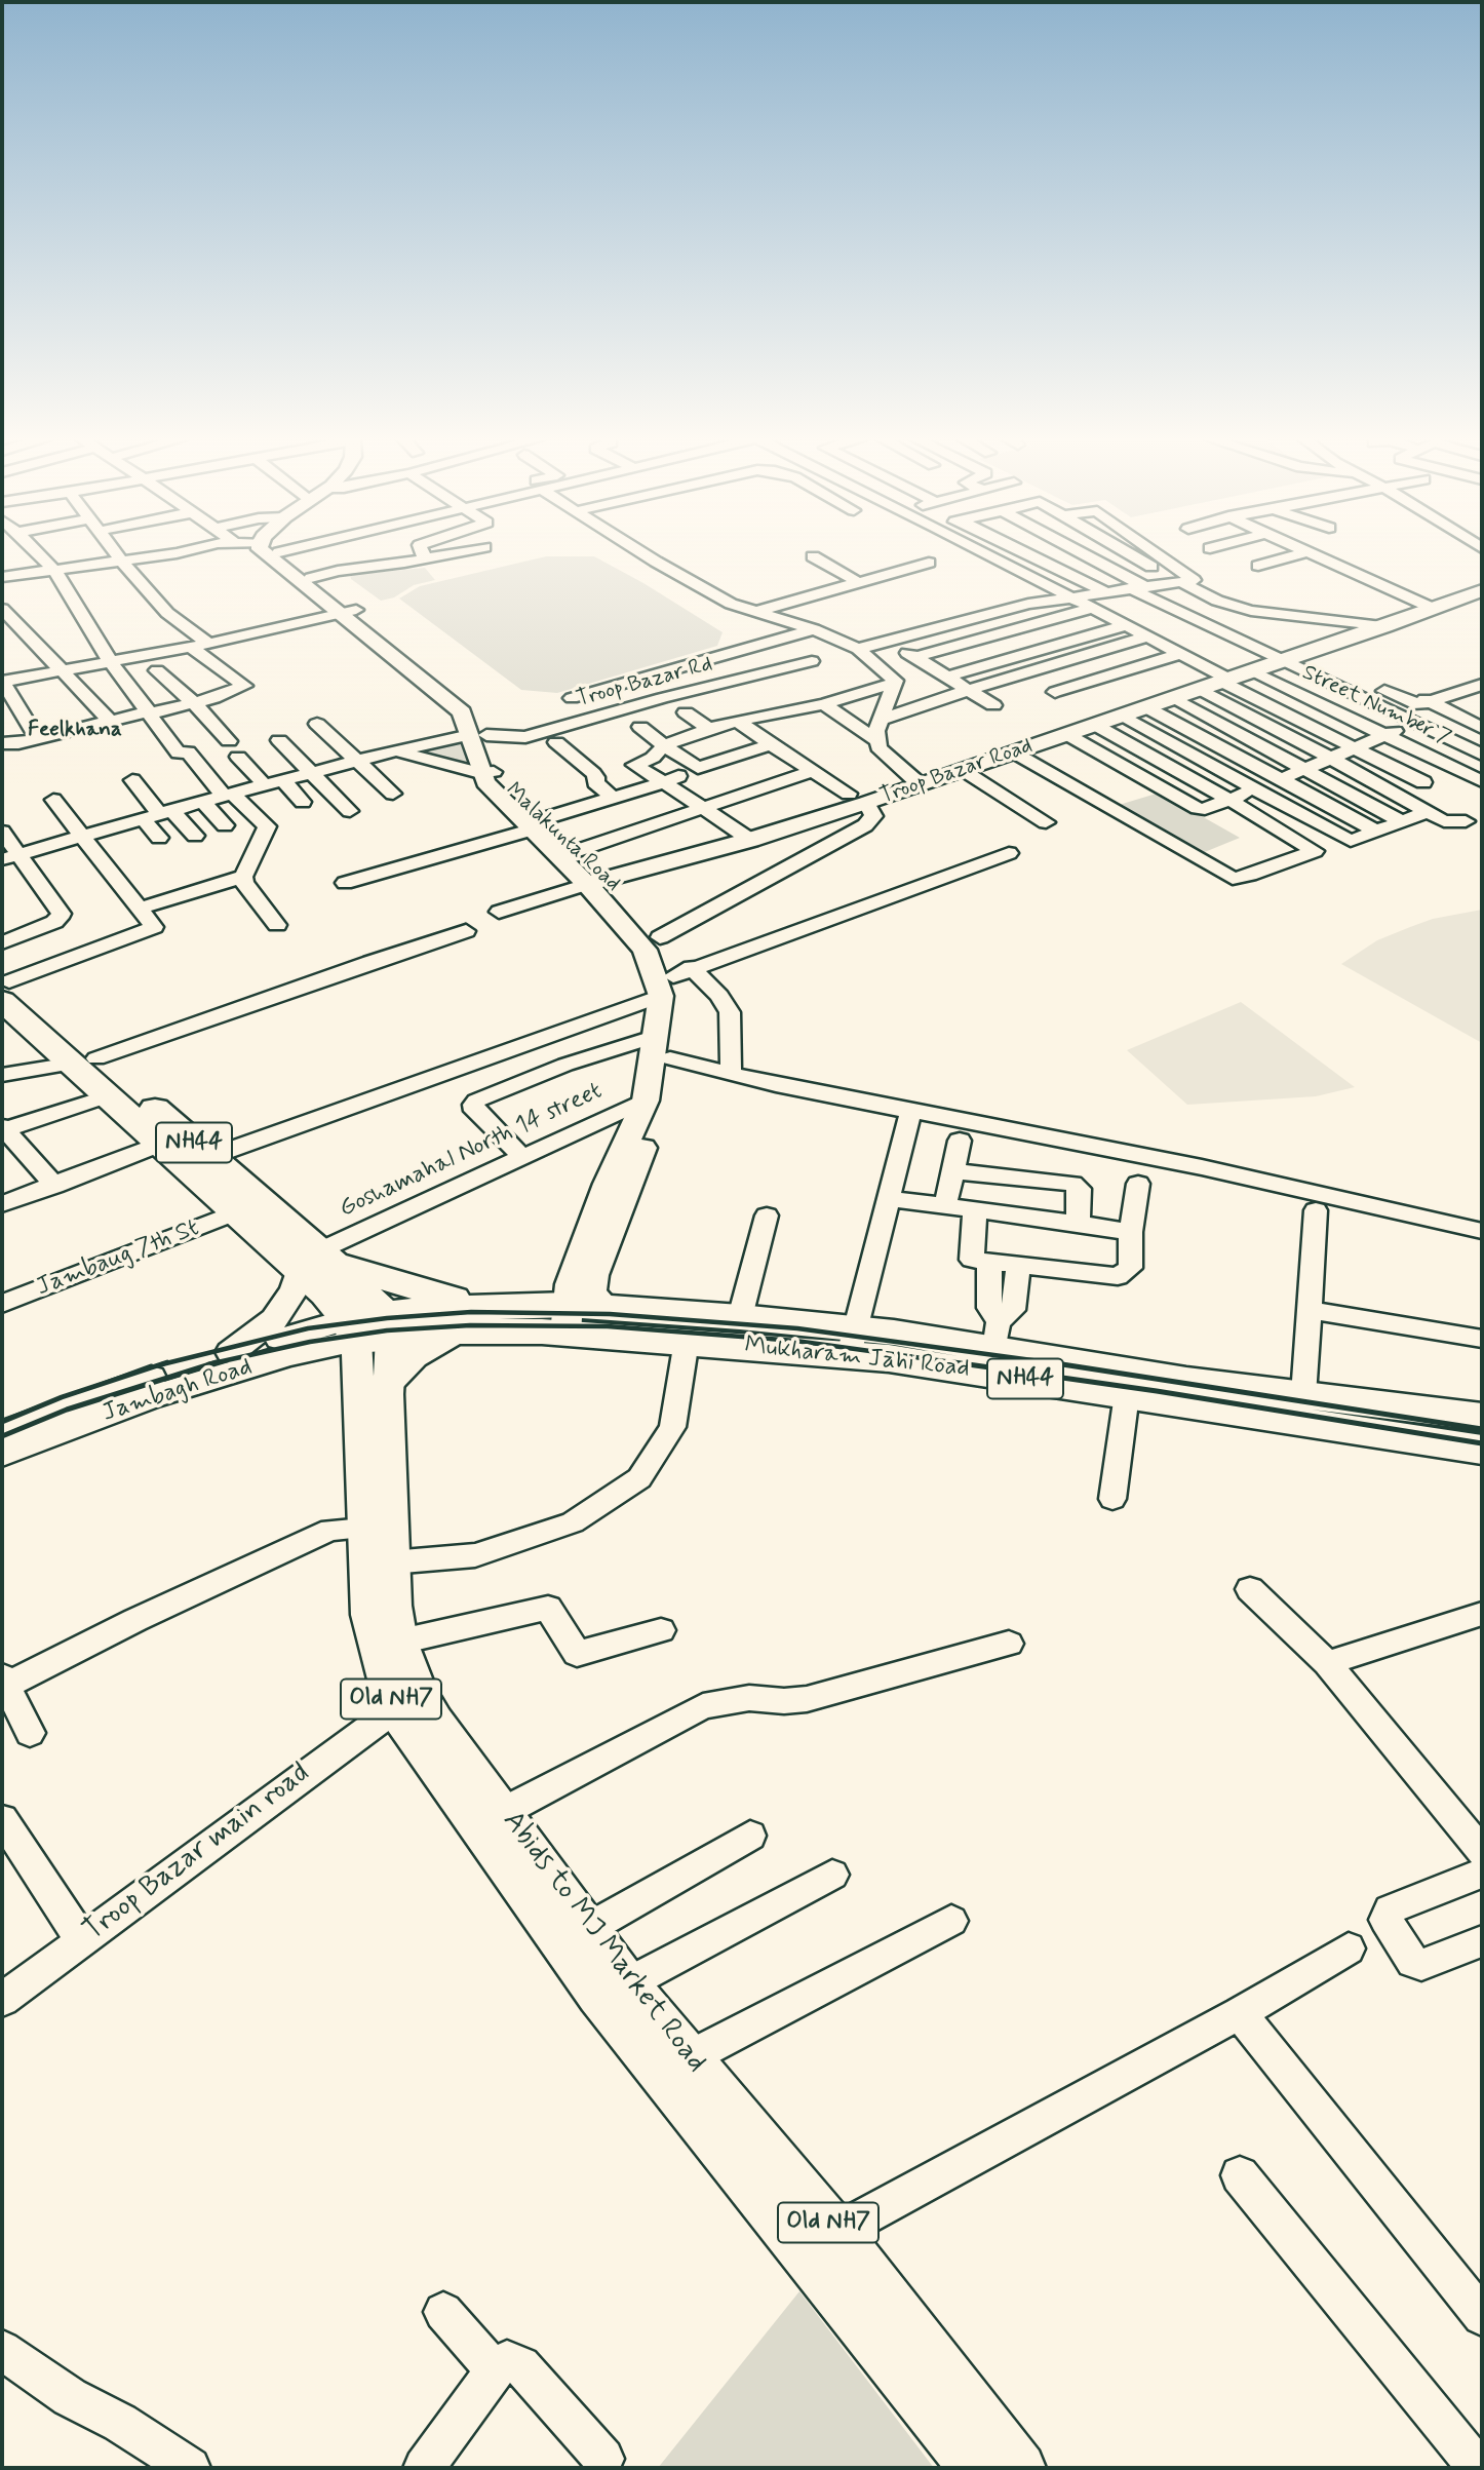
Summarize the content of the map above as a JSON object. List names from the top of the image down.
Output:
{
  "streets": {
    "highway": ["NH44", "Mukharam Jahi Road"],
    "main road": [
      "Troop Bazar Road",
      "Malakunta Road",
      "Jambagh Road",
      "Old NH7",
      "Abids to MJ Market Road"
    ],
    "street": [
      "Troop Bazar Rd",
      "Street Number 7",
      "Goshamahal North 14 street",
      "Jambaug 7th St",
      "Troop Bazar main road"
    ]
  },
  "crossings": [
    ["Street Number 7", "Troop Bazar Road"],
    ["Troop Bazar Road", "Malakunta Road"],
    ["Malakunta Road", "Mukharam Jahi Road"],
    ["NH44", "Goshamahal North 14 street"],
    ["NH44", "Jambaug 7th St"],
    ["NH44", "Mukharam Jahi Road"],
    ["NH44", "Jambagh Road"],
    ["NH44", "Abids to MJ Market Road"],
    ["Mukharam Jahi Road", "Jambagh Road"],
    ["Mukharam Jahi Road", "Abids to MJ Market Road"],
    ["Jambagh Road", "Abids to MJ Market Road"],
    ["Troop Bazar main road", "Abids to MJ Market Road"]
  ],
  "districts": ["Feelkhana"]
}
